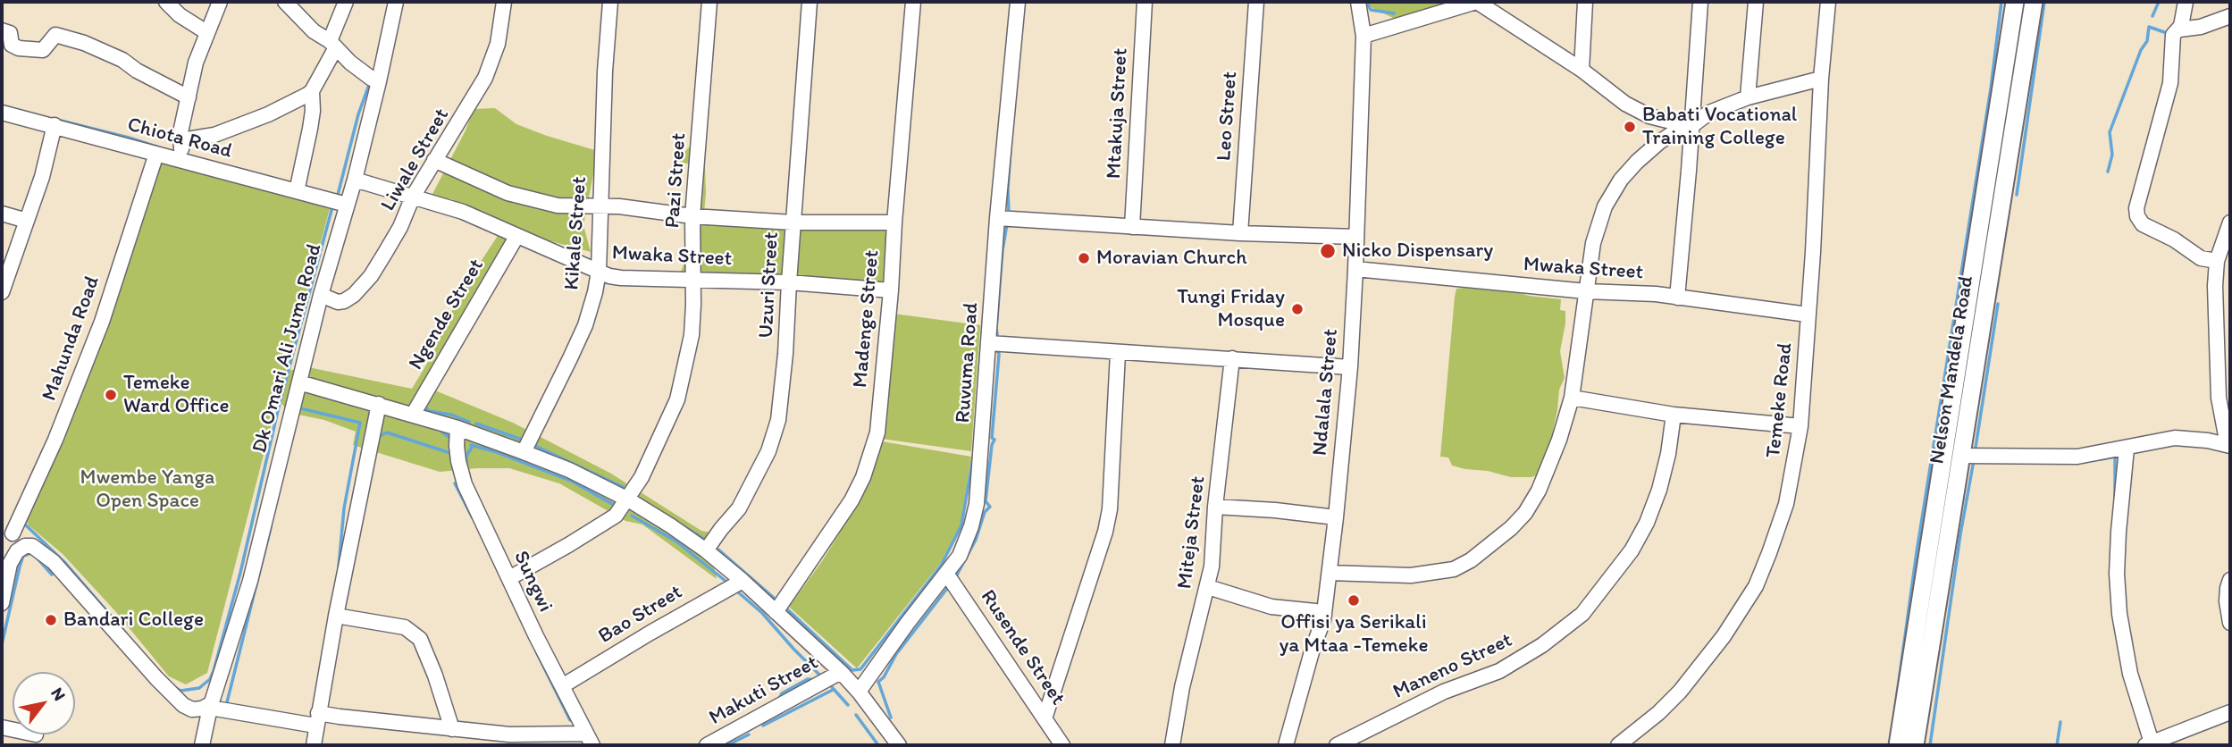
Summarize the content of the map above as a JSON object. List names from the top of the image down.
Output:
{
  "streets": {
    "main road": ["Nelson Mandela Road"],
    "street": [
      "Mtakuja Street",
      "Leo Street",
      "Chiota Road",
      "Liwale Street",
      "Pazi Street",
      "Kikale Street",
      "Mwaka Street",
      "Uzuri Street",
      "Ngende Street",
      "Madenge Street",
      "Mahunda Road",
      "Dk Omari Ali Juma Road",
      "Ruvuma Road",
      "Ndalala Street",
      "Temeke Road",
      "Miteja Street",
      "Sungwi",
      "Bao Street",
      "Rusende Street",
      "Maneno Street",
      "Makuti Street"
    ]
  },
  "crossings": [
    ["Chiota Road", "Mahunda Road"],
    ["Chiota Road", "Dk Omari Ali Juma Road"],
    ["Liwale Street", "Mwaka Street"],
    ["Liwale Street", "Dk Omari Ali Juma Road"],
    ["Pazi Street", "Mwaka Street"],
    ["Pazi Street", "Sungwi"],
    ["Kikale Street", "Mwaka Street"],
    ["Mwaka Street", "Uzuri Street"],
    ["Mwaka Street", "Ngende Street"],
    ["Mwaka Street", "Madenge Street"],
    ["Mwaka Street", "Dk Omari Ali Juma Road"],
    ["Mwaka Street", "Ndalala Street"],
    ["Mwaka Street", "Temeke Road"],
    ["Ruvuma Road", "Rusende Street"],
    ["Sungwi", "Bao Street"]
  ],
  "parks": ["Mwembe Yanga Open Space"],
  "places": [
    "Babati Vocational Training College",
    "Nicko Dispensary",
    "Moravian Church",
    "Tungi Friday Mosque",
    "Temeke Ward Office",
    "Offisi ya Serikali ya Mtaa -Temeke",
    "Bandari College"
  ],
  "north": "top right"
}
